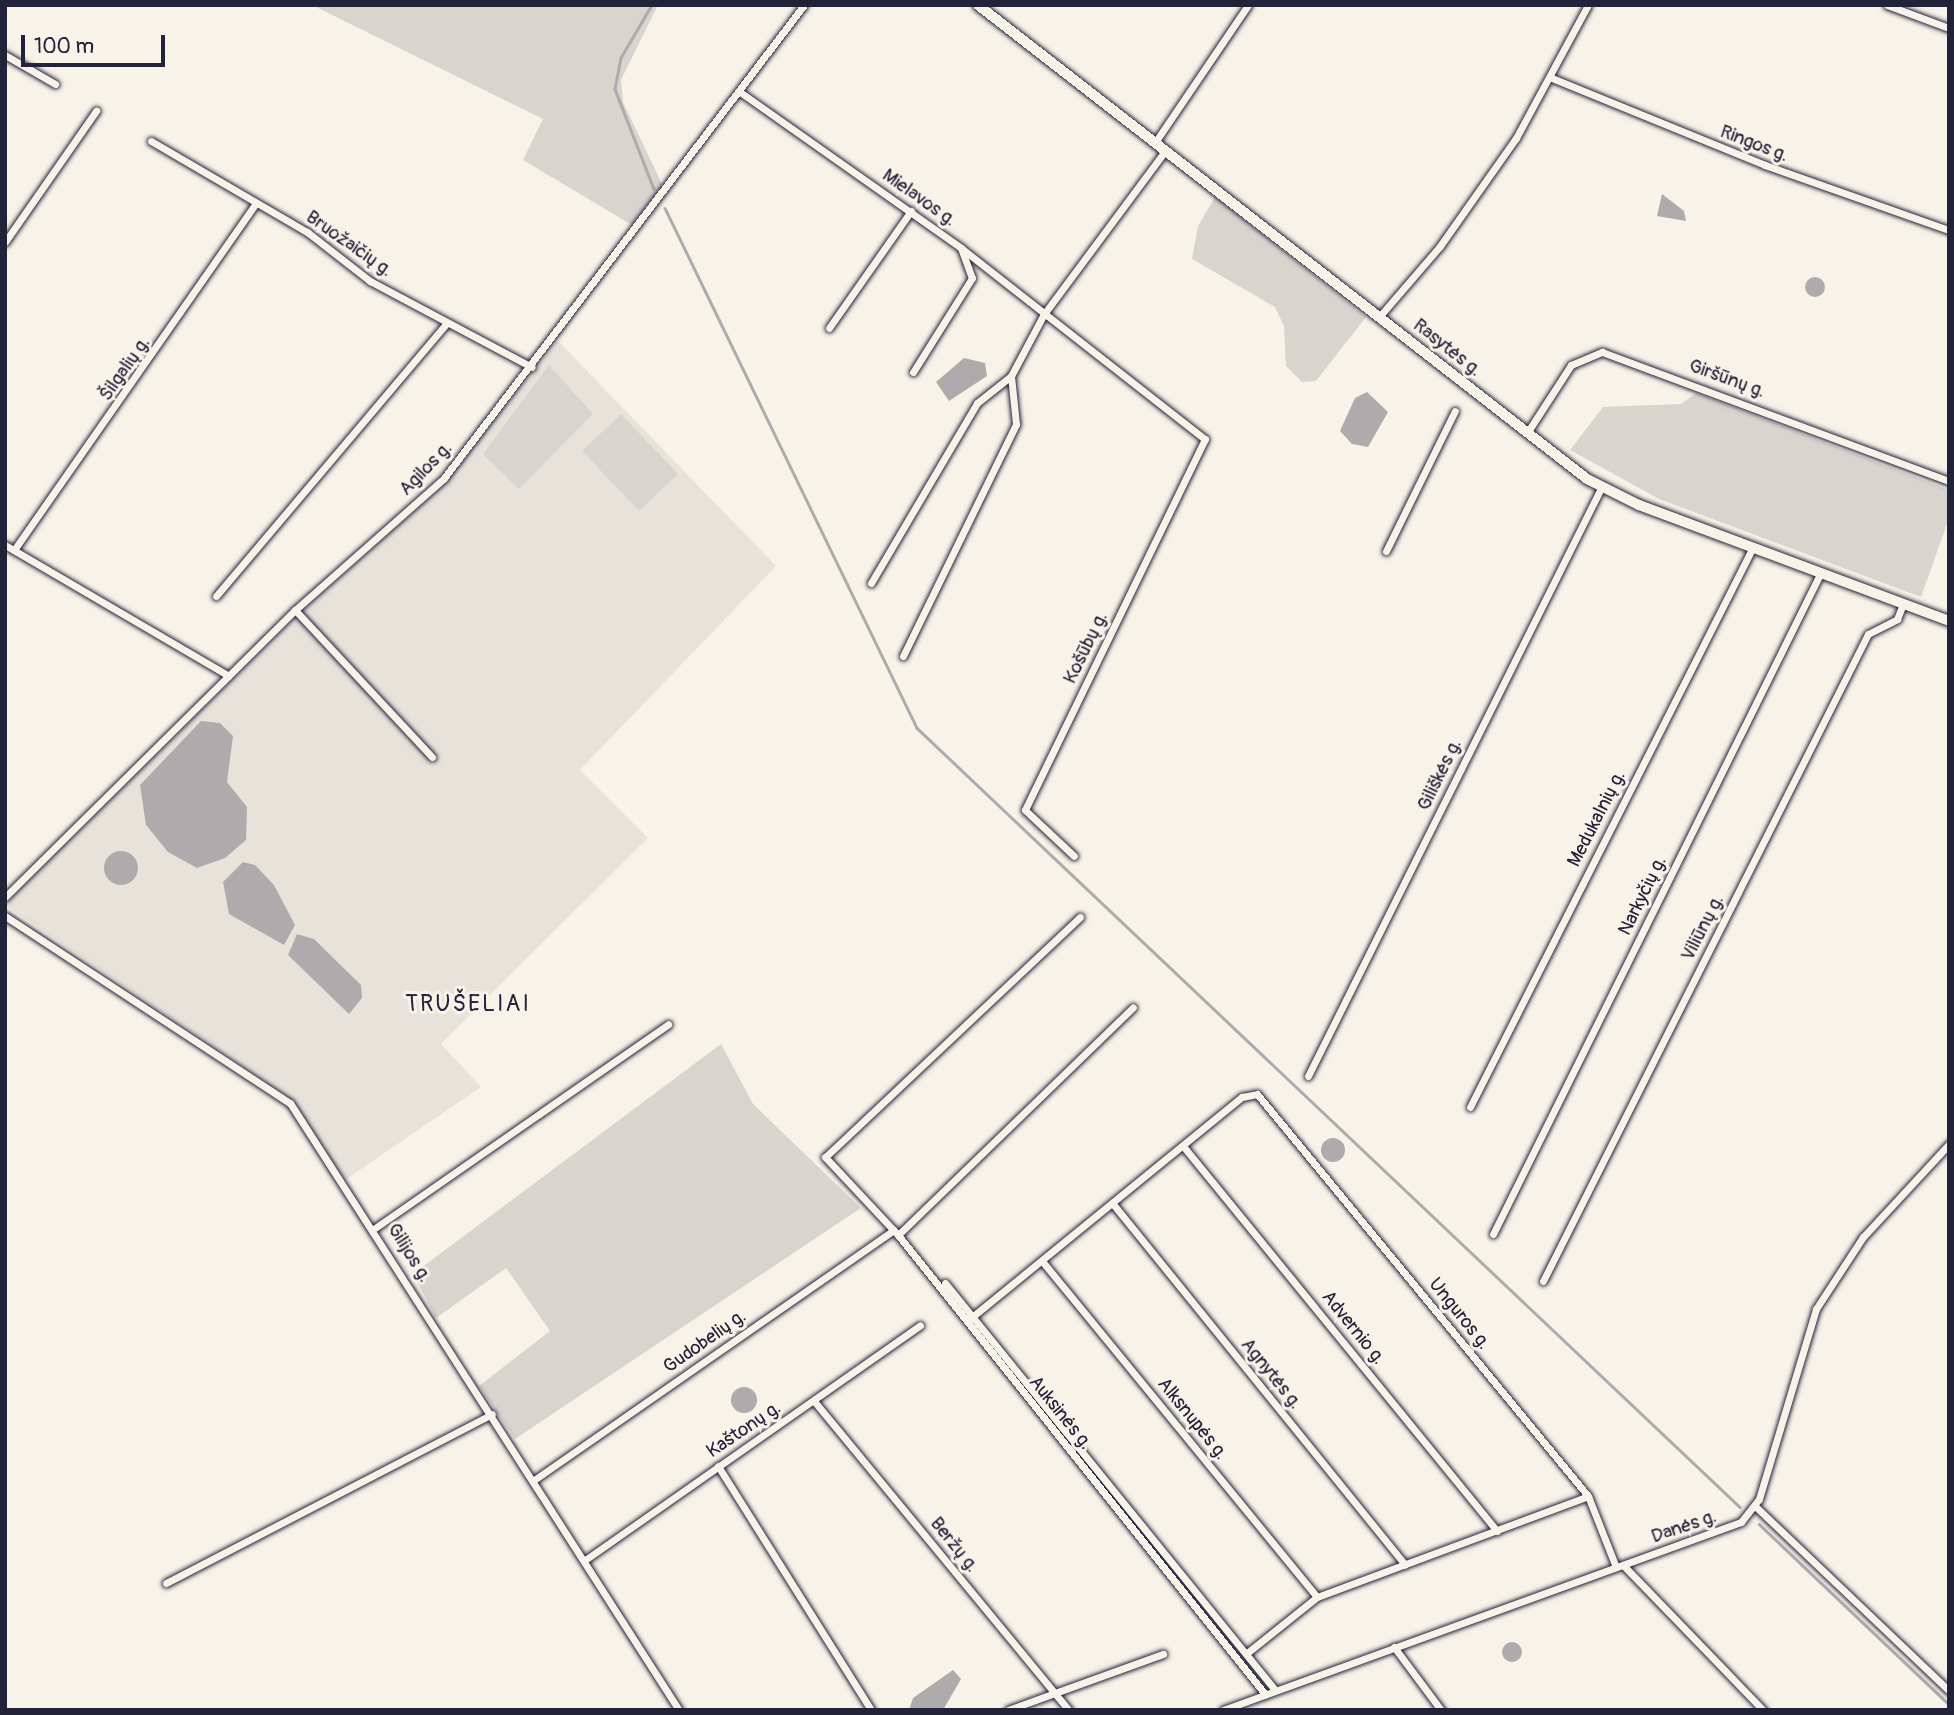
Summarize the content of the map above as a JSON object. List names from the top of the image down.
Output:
{
  "streets": {
    "main road": ["Rasytės g."],
    "street": [
      "Ringos g.",
      "Mielavos g.",
      "Bruožaičių g.",
      "Šilgalių g.",
      "Giršūnų g.",
      "Agilos g.",
      "Košūbų g.",
      "Giliškės g.",
      "Medukalnių g.",
      "Narkyčių g.",
      "Viliūnų g.",
      "Gilijos g.",
      "Unguros g.",
      "Advernio g.",
      "Gudobelių g.",
      "Agnytės g.",
      "Auksinės g.",
      "Alksnupės g.",
      "Kaštonų g.",
      "Danės g.",
      "Beržų g."
    ]
  },
  "crossings": [
    ["Mielavos g.", "Agilos g."],
    ["Bruožaičių g.", "Šilgalių g."],
    ["Bruožaičių g.", "Agilos g."],
    ["Rasytės g.", "Giršūnų g."],
    ["Rasytės g.", "Giliškės g."],
    ["Rasytės g.", "Medukalnių g."],
    ["Rasytės g.", "Narkyčių g."],
    ["Rasytės g.", "Viliūnų g."],
    ["Gilijos g.", "Gudobelių g."],
    ["Gilijos g.", "Kaštonų g."],
    ["Unguros g.", "Advernio g."],
    ["Unguros g.", "Danės g."],
    ["Gudobelių g.", "Auksinės g."],
    ["Auksinės g.", "Danės g."],
    ["Kaštonų g.", "Beržų g."]
  ],
  "districts": ["TRUŠELIAI"],
  "scale_bar": "100 m"
}
